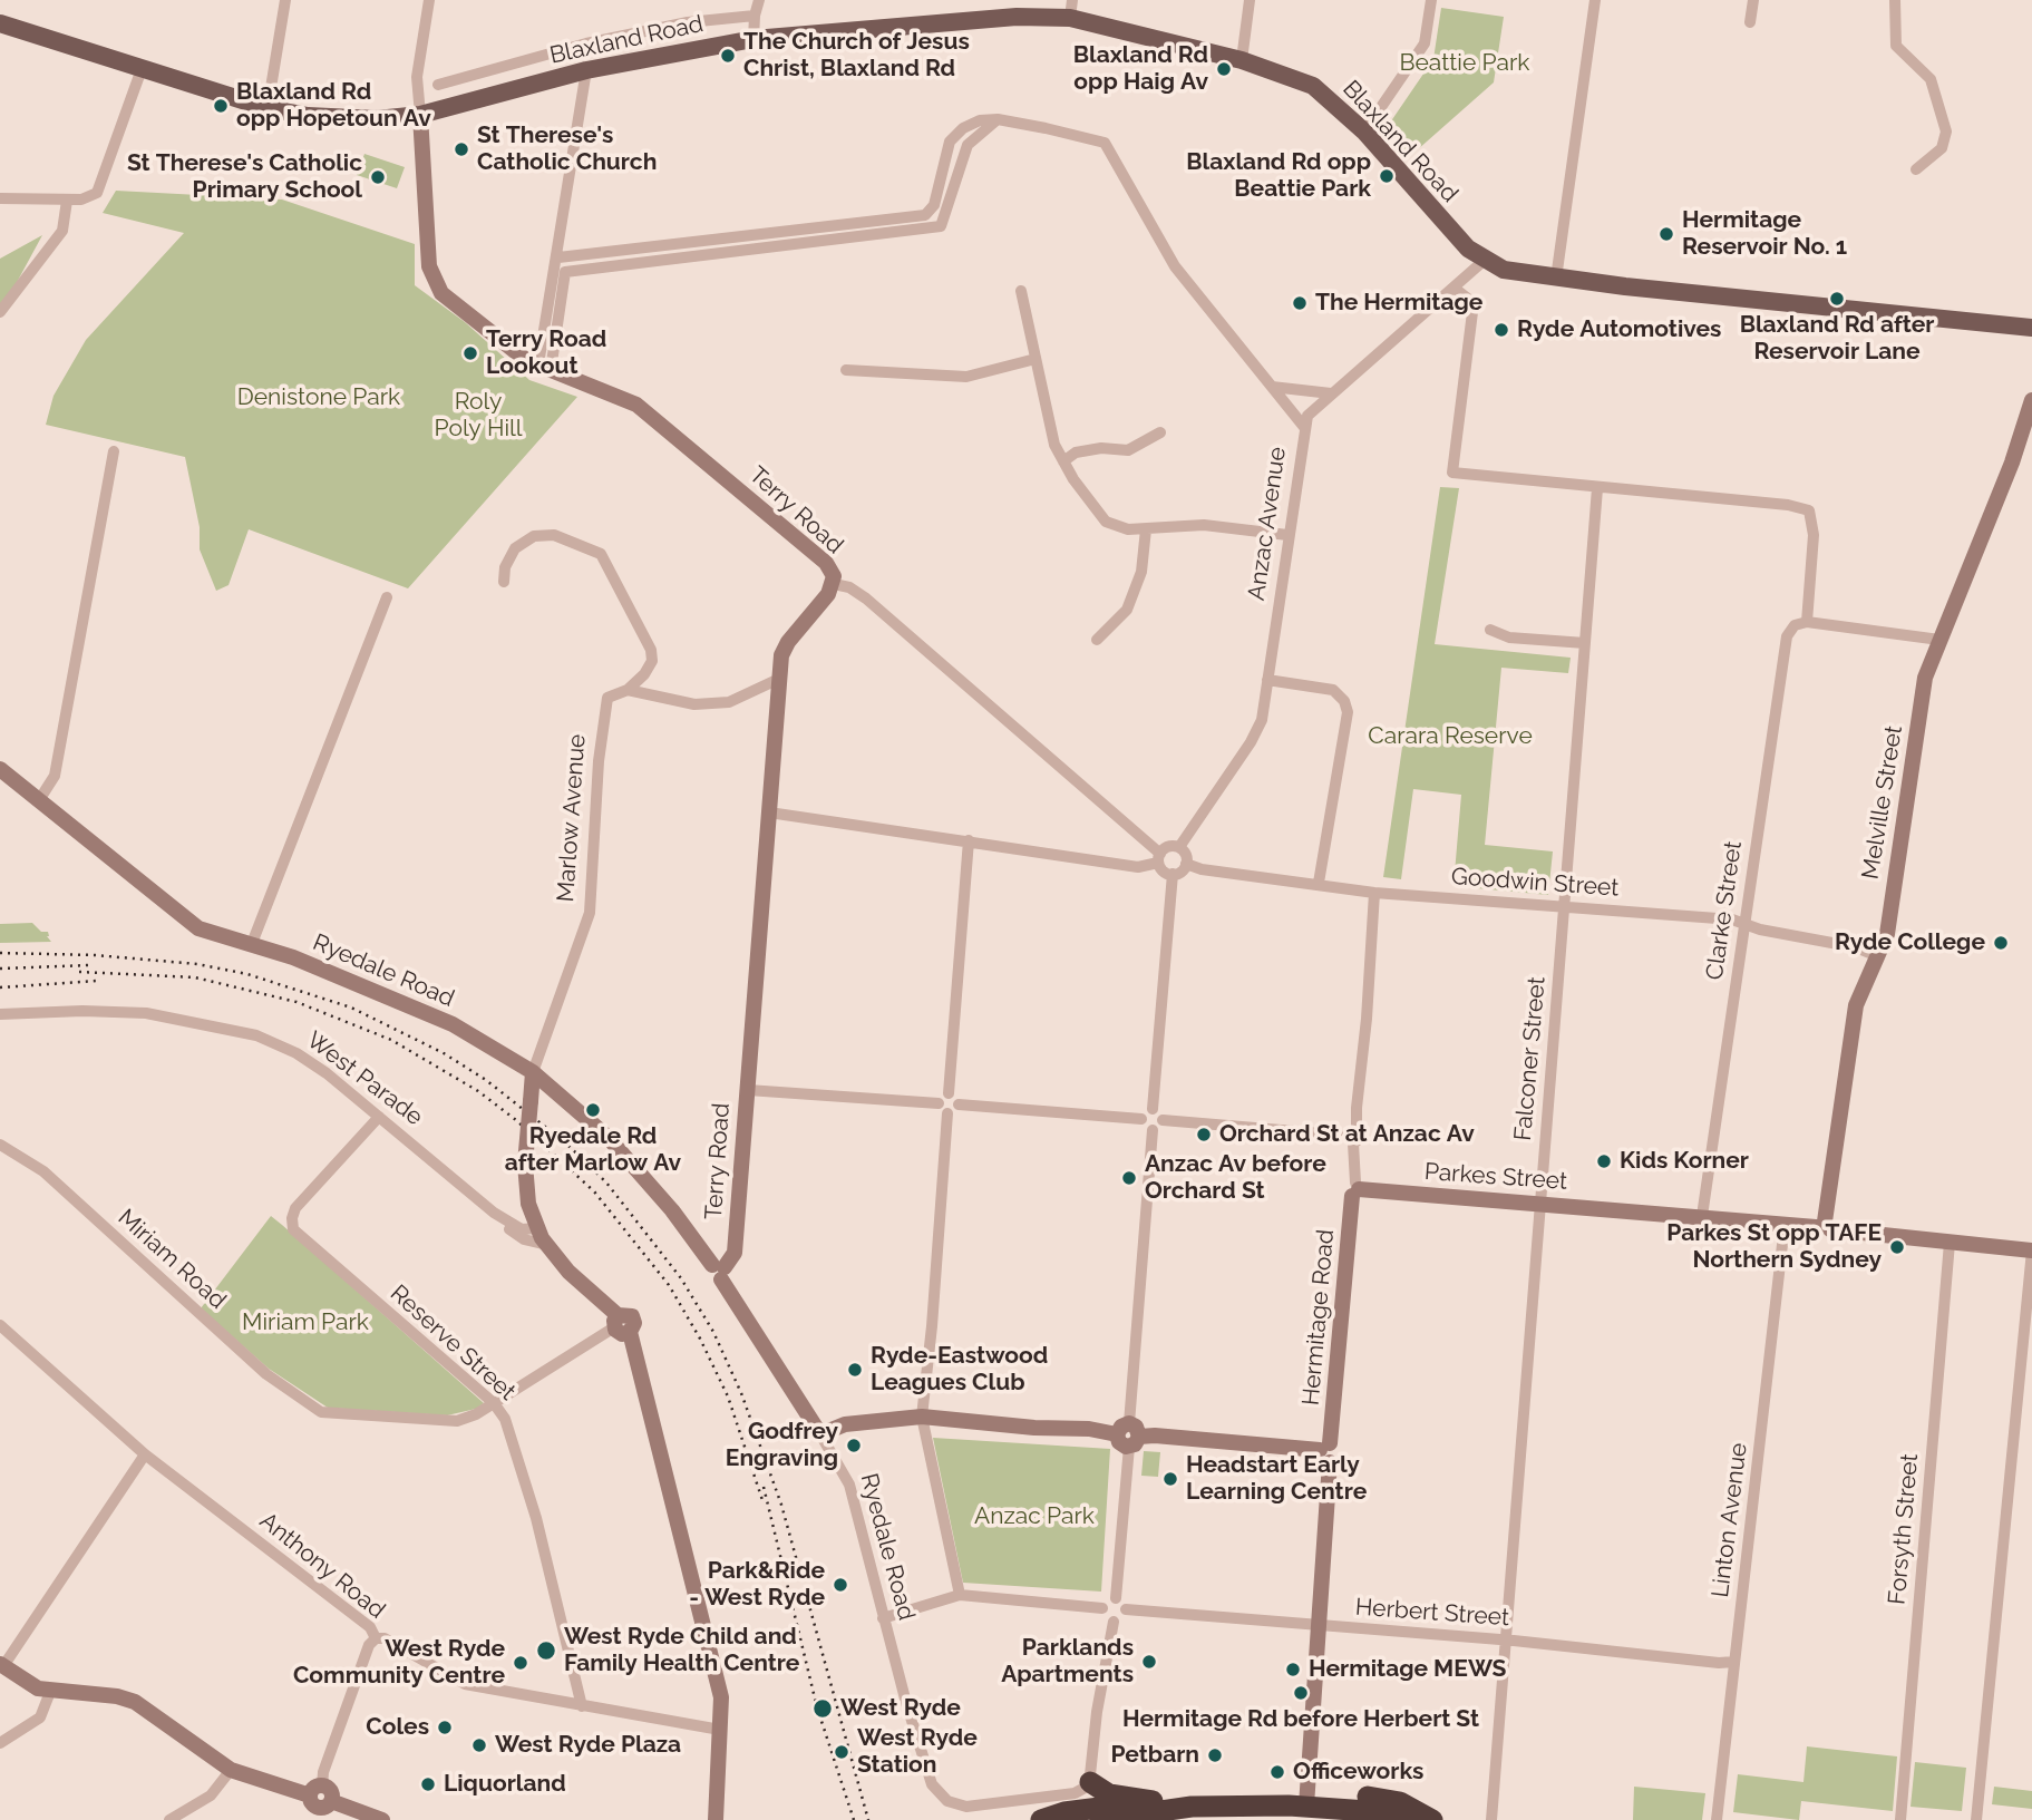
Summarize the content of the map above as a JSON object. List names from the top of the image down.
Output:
{
  "streets": {
    "main road": ["Blaxland Road"],
    "street": [
      "Terry Road",
      "Anzac Avenue",
      "Melville Street",
      "Marlow Avenue",
      "Goodwin Street",
      "Clarke Street",
      "Ryedale Road",
      "Falconer Street",
      "West Parade",
      "Parkes Street",
      "Miriam Road",
      "Hermitage Road",
      "Reserve Street",
      "Linton Avenue",
      "Forsyth Street",
      "Anthony Road",
      "Herbert Street"
    ]
  },
  "crossings": [
    ["Blaxland Road", "Terry Road"],
    ["Blaxland Road", "Anzac Avenue"],
    ["Terry Road", "Ryedale Road"],
    ["Anzac Avenue", "Goodwin Street"],
    ["Melville Street", "Goodwin Street"],
    ["Melville Street", "Parkes Street"],
    ["Marlow Avenue", "Ryedale Road"],
    ["Marlow Avenue", "West Parade"],
    ["Goodwin Street", "Clarke Street"],
    ["Goodwin Street", "Falconer Street"],
    ["Goodwin Street", "Hermitage Road"],
    ["Clarke Street", "Parkes Street"],
    ["Falconer Street", "Parkes Street"],
    ["Falconer Street", "Herbert Street"],
    ["West Parade", "Miriam Road"],
    ["West Parade", "Reserve Street"],
    ["Parkes Street", "Hermitage Road"],
    ["Parkes Street", "Linton Avenue"],
    ["Parkes Street", "Forsyth Street"],
    ["Miriam Road", "Reserve Street"],
    ["Hermitage Road", "Herbert Street"],
    ["Reserve Street", "Anthony Road"],
    ["Linton Avenue", "Herbert Street"]
  ],
  "parks": [
    "Beattie Park",
    "Denistone Park",
    "Roly Poly Hill",
    "Carara Reserve",
    "Miriam Park",
    "Anzac Park"
  ],
  "places": [
    "The Church of Jesus Christ, Blaxland Rd",
    "Blaxland Rd opp Haig Av",
    "Blaxland Rd opp Hopetoun Av",
    "St Therese's Catholic Church",
    "Blaxland Rd opp Beattie Park",
    "St Therese's Catholic Primary School",
    "Hermitage Reservoir No. 1",
    "Blaxland Rd after Reservoir Lane",
    "The Hermitage",
    "Ryde Automotives",
    "Terry Road Lookout",
    "Ryde College",
    "Ryedale Rd after Marlow Av",
    "Orchard St at Anzac Av",
    "Kids Korner",
    "Anzac Av before Orchard St",
    "Parkes St opp TAFE Northern Sydney",
    "Ryde-Eastwood Leagues Club",
    "Godfrey Engraving",
    "Headstart Early Learning Centre",
    "Park&Ride - West Ryde",
    "West Ryde Child and Family Health Centre",
    "Parklands Apartments",
    "West Ryde Community Centre",
    "Hermitage MEWS",
    "Hermitage Rd before Herbert St",
    "West Ryde",
    "Coles",
    "West Ryde Plaza",
    "West Ryde Station",
    "Petbarn",
    "Officeworks",
    "Liquorland"
  ]
}
